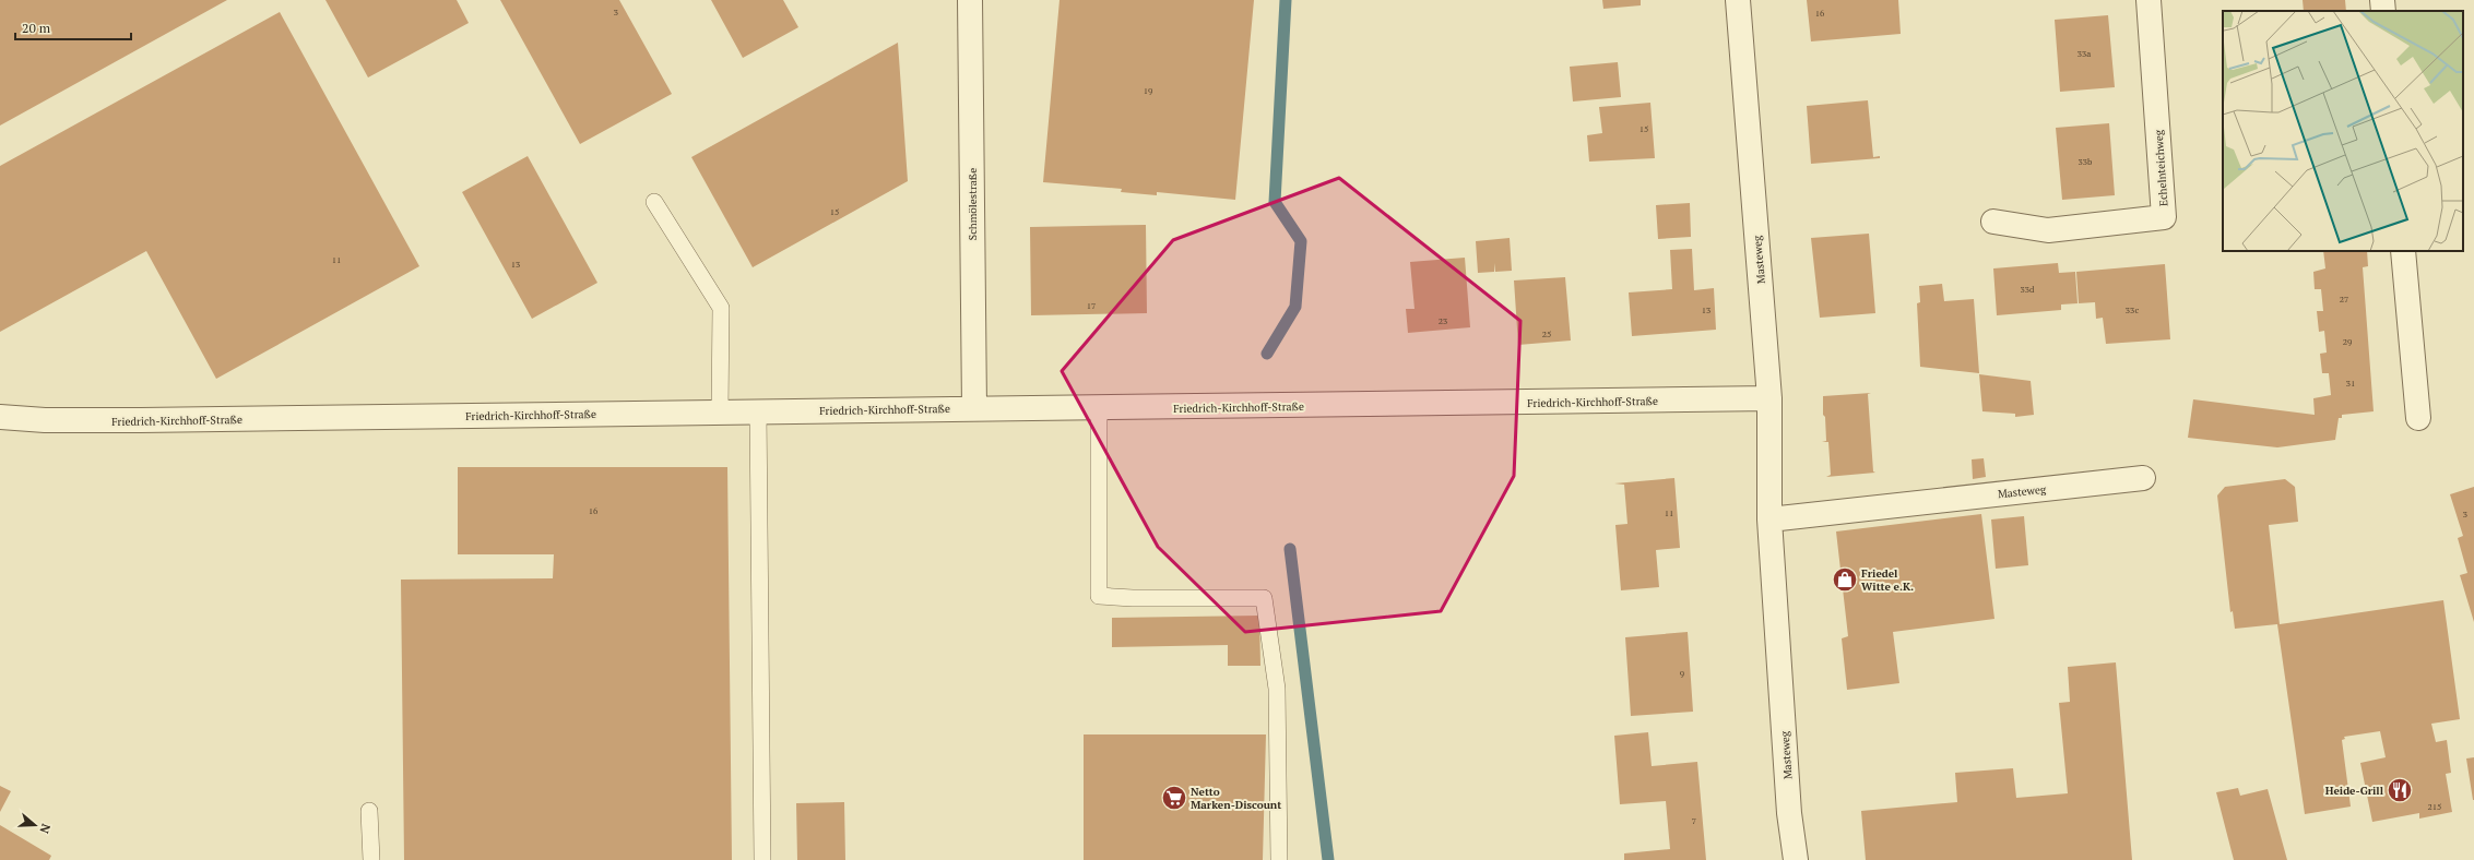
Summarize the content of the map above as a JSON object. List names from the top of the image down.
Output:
{
  "streets": {
    "street": [
      "Echelnteichweg",
      "Schmölestraße",
      "Masteweg",
      "Friedrich-Kirchhoff-Straße"
    ]
  },
  "crossings": [
    ["Schmölestraße", "Friedrich-Kirchhoff-Straße"],
    ["Masteweg", "Friedrich-Kirchhoff-Straße"]
  ],
  "places": {
    "shop": ["Friedel Witte e.K."],
    "restaurant": ["Heide-Grill"],
    "supermarket": ["Netto Marken-Discount"]
  },
  "house_numbers": [
    "3",
    "16",
    "33a",
    "19",
    "15",
    "33b",
    "15",
    "11",
    "13",
    "33d",
    "27",
    "17",
    "13",
    "33c",
    "23",
    "25",
    "29",
    "31",
    "16",
    "11",
    "3",
    "9",
    "215",
    "7"
  ],
  "scale_bar": "20 m",
  "north": "right"
}
